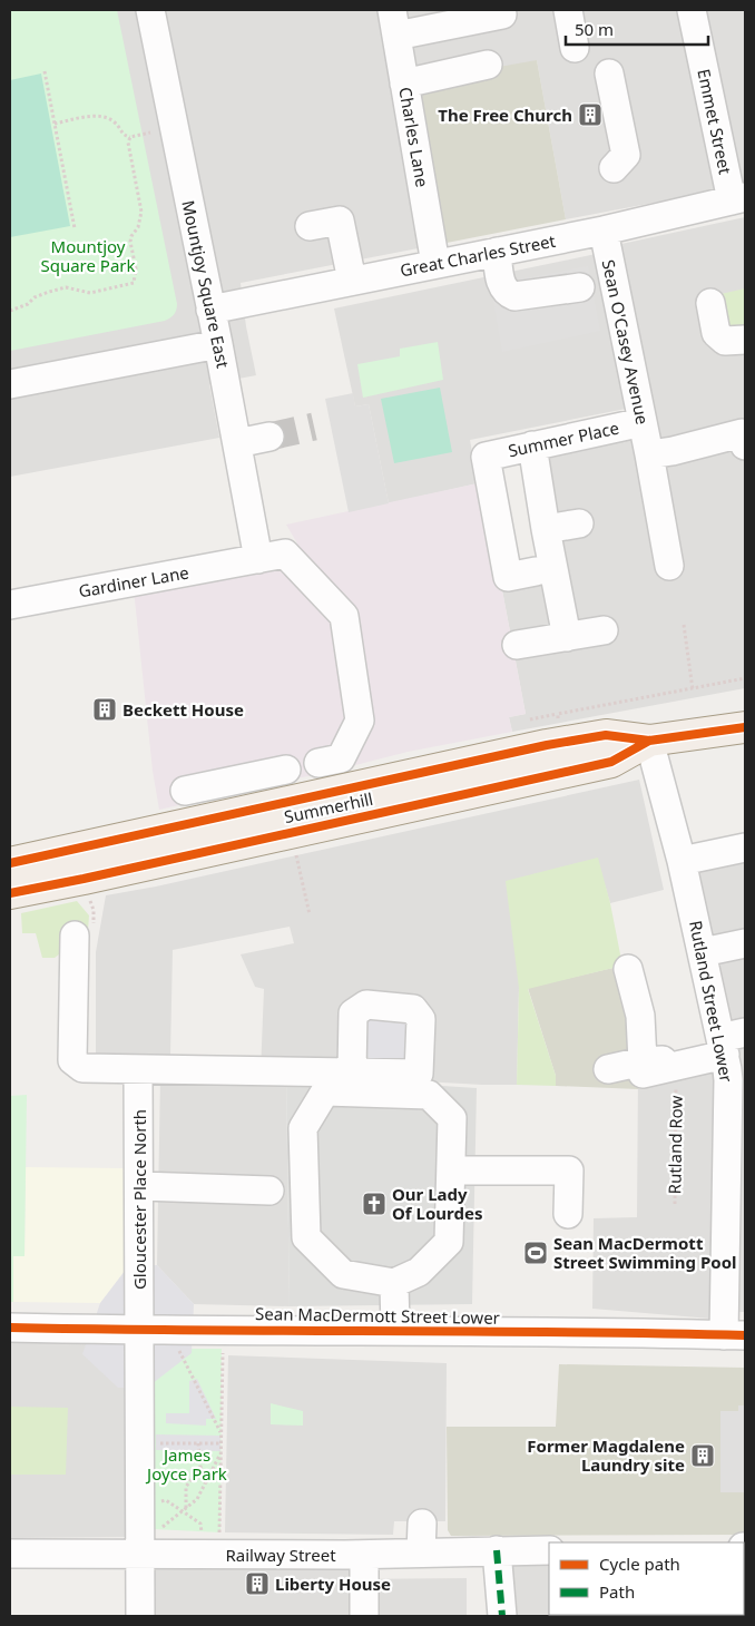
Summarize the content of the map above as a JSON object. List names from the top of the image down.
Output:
{
  "streets": {
    "main road": ["Summerhill"],
    "street": [
      "Emmet Street",
      "Charles Lane",
      "Great Charles Street",
      "Mountjoy Square East",
      "Sean O'Casey Avenue",
      "Summer Place",
      "Gardiner Lane",
      "Rutland Street Lower",
      "Gloucester Place North",
      "Sean MacDermott Street Lower",
      "Railway Street"
    ],
    "path": ["Rutland Row"]
  },
  "crossings": [
    ["Emmet Street", "Great Charles Street"],
    ["Charles Lane", "Great Charles Street"],
    ["Great Charles Street", "Mountjoy Square East"],
    ["Great Charles Street", "Sean O'Casey Avenue"],
    ["Mountjoy Square East", "Gardiner Lane"],
    ["Sean O'Casey Avenue", "Summer Place"],
    ["Summerhill", "Rutland Street Lower"],
    ["Rutland Street Lower", "Sean MacDermott Street Lower"],
    ["Gloucester Place North", "Sean MacDermott Street Lower"],
    ["Gloucester Place North", "Railway Street"]
  ],
  "parks": ["Mountjoy Square Park", "James Joyce Park"],
  "places": {
    "building": [
      "The Free Church",
      "Beckett House",
      "Former Magdalene Laundry site",
      "Liberty House"
    ],
    "church": ["Our Lady Of Lourdes"],
    "sports": ["Sean MacDermott Street Swimming Pool"]
  },
  "legend": ["Cycle path", "Path"],
  "scale_bar": "50 m"
}
